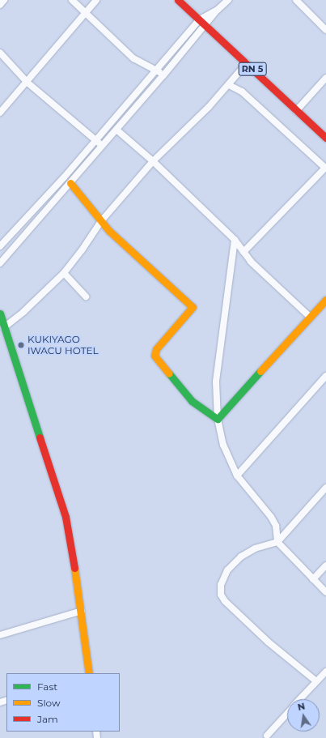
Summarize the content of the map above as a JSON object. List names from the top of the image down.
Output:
{
  "streets": {
    "street": ["RN 5"]
  },
  "places": ["KUKIYAGO IWACU HOTEL"],
  "legend": ["Fast", "Slow", "Jam"],
  "north": "top"
}
